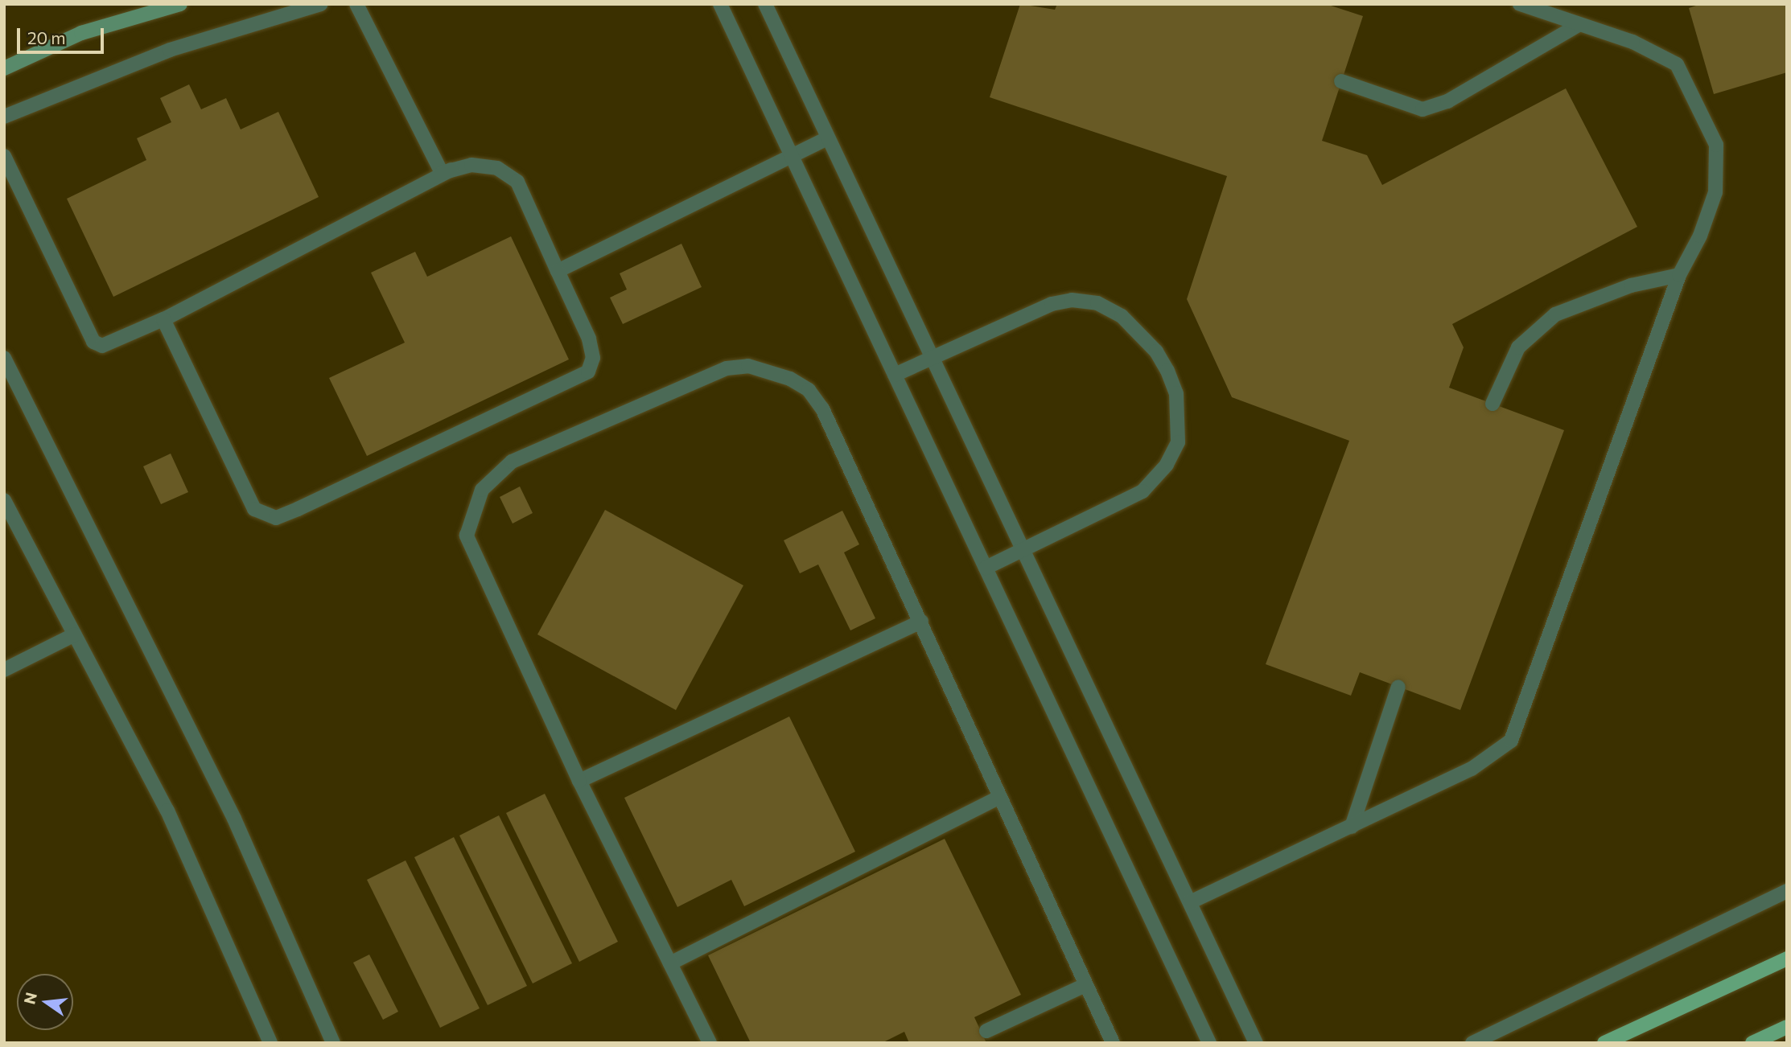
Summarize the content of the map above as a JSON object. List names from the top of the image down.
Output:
{
  "scale_bar": "20 m",
  "north": "left"
}
